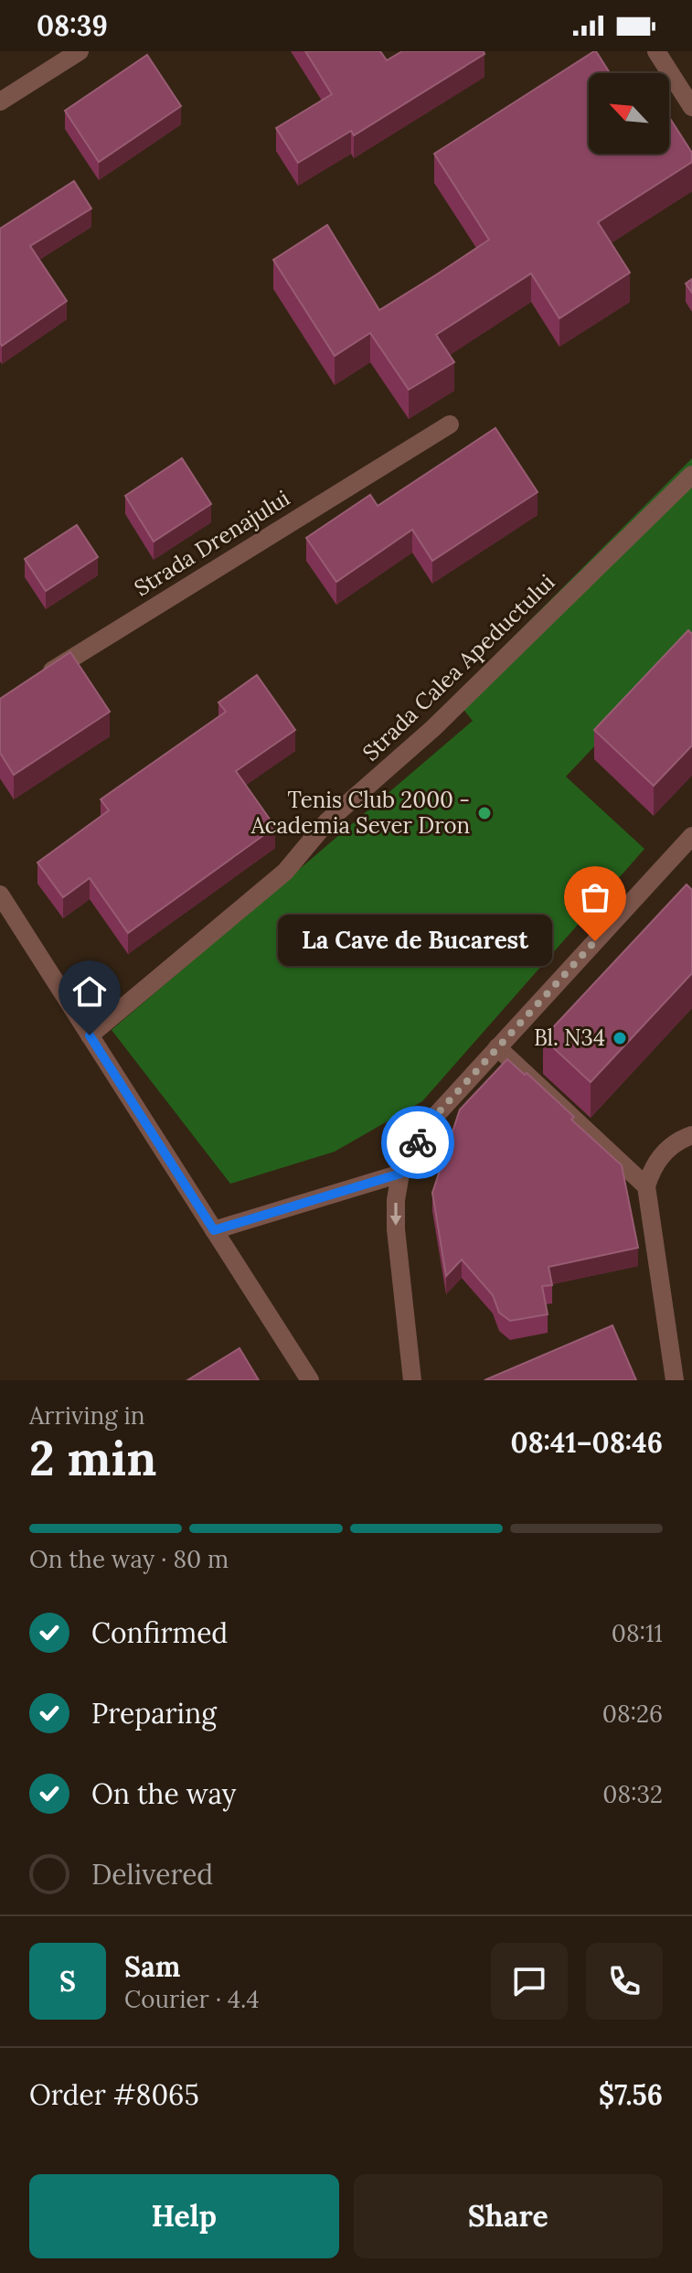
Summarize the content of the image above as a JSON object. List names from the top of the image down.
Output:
{
  "streets": {
    "street": ["Strada Drenajului", "Strada Calea Apeductului"]
  },
  "places": ["Tenis Club 2000 - Academia Sever Dron", "La Cave de Bucarest", "Bl. N34"],
  "north": "top left",
  "page": {
    "status": "08:39",
    "bubble": "La Cave de Bucarest",
    "heading": ["2 min", "Arriving in", "08:41–08:46"],
    "panel": [
      "Sam",
      "Courier · 4.4",
      "Order #8065",
      "$7.56"
    ],
    "bar": "On the way · 80 m",
    "list": [
      ["Confirmed", "08:11"],
      ["Preparing", "08:26"],
      ["On the way", "08:32"],
      "Delivered"
    ],
    "round": "S",
    "buttons": ["Help", "Share"]
  }
}
